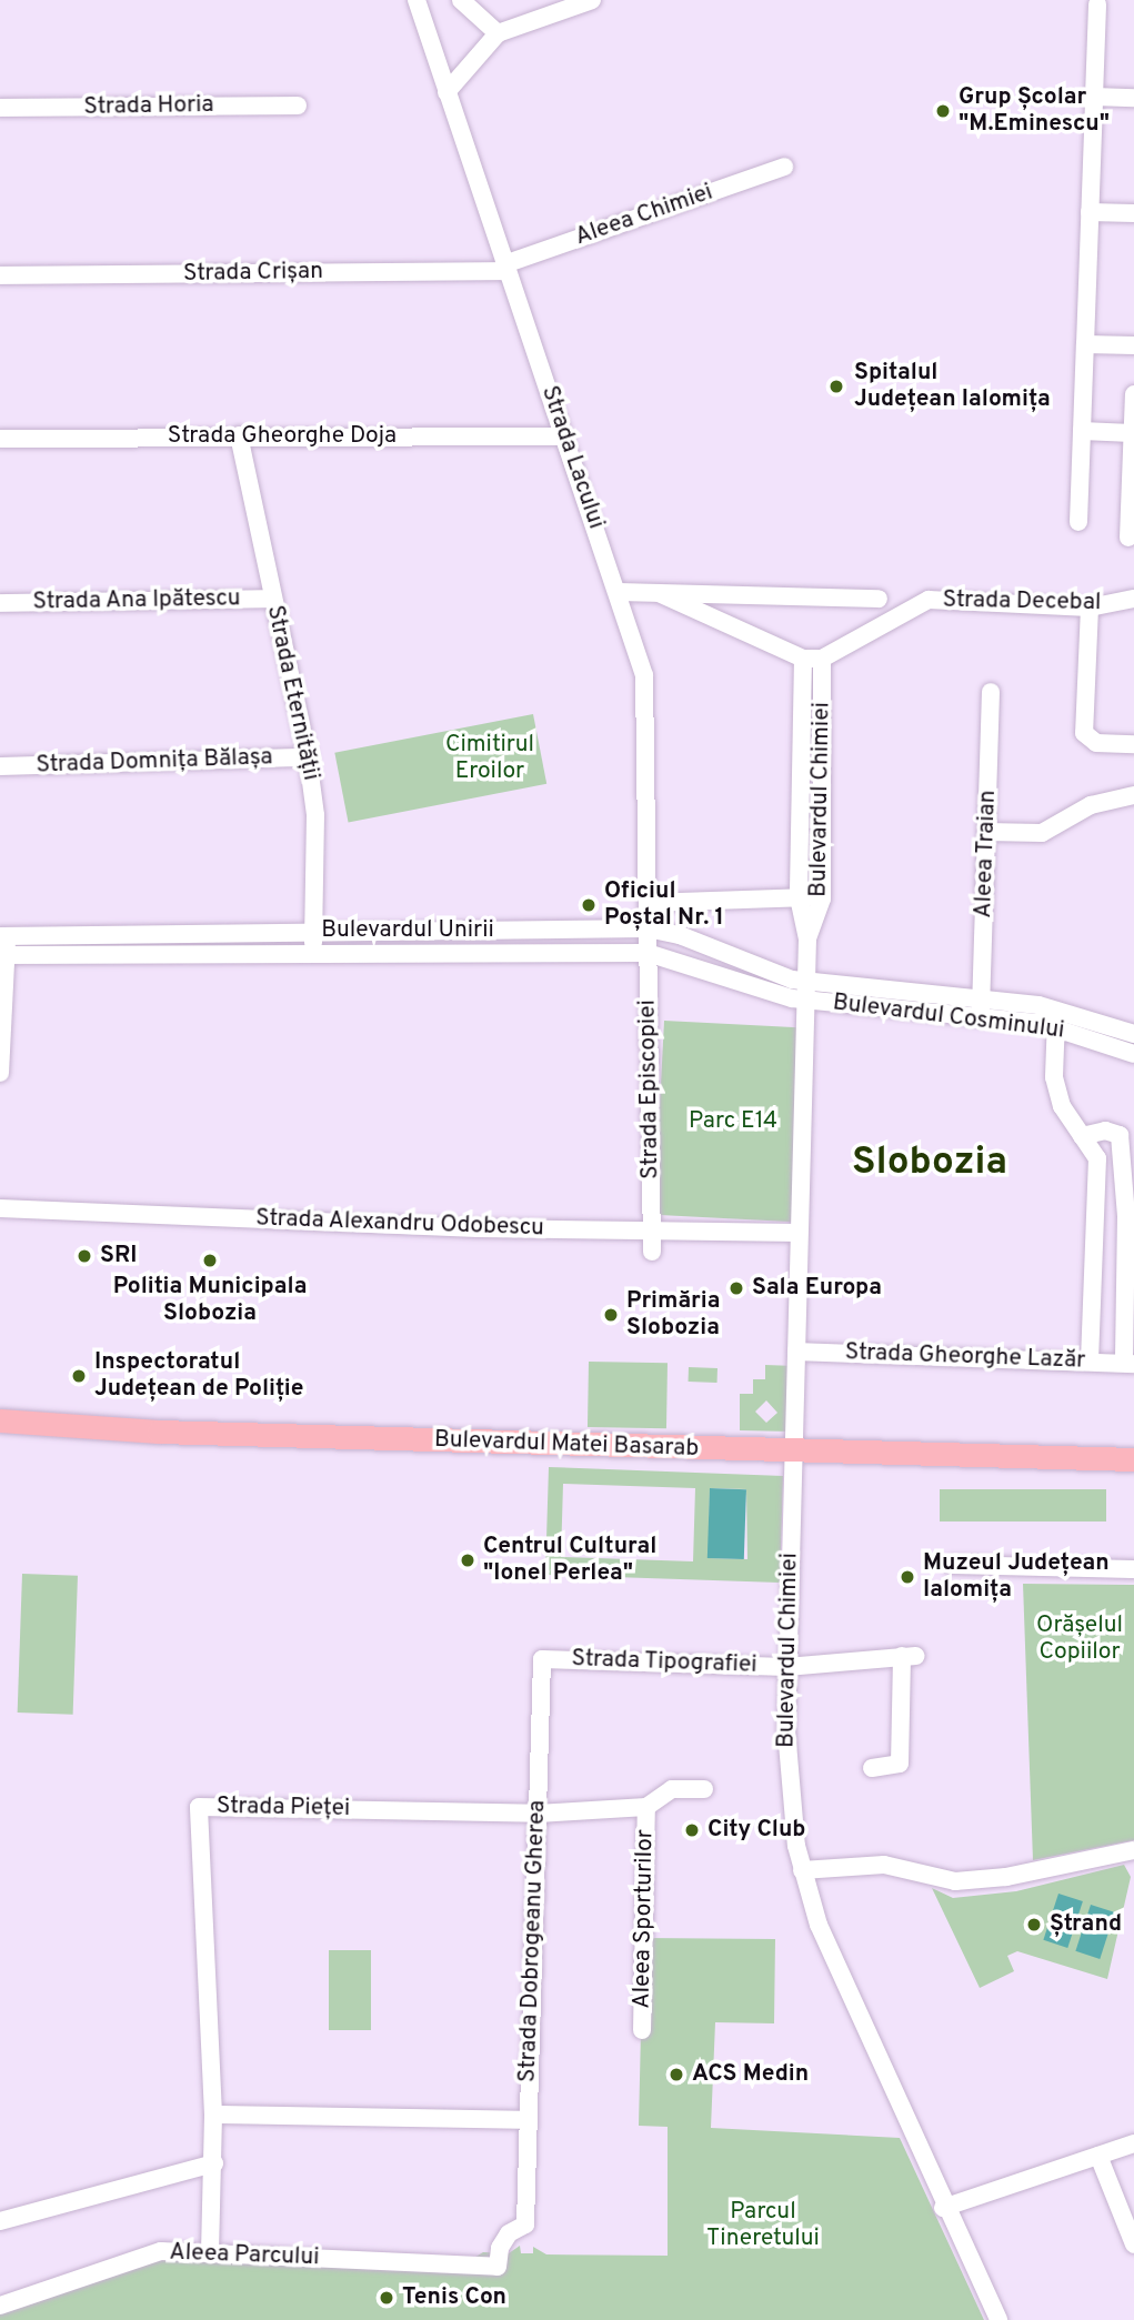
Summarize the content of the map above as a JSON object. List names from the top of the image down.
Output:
{
  "streets": {
    "main road": ["Bulevardul Matei Basarab"],
    "street": [
      "Strada Horia",
      "Aleea Chimiei",
      "Strada Crișan",
      "Strada Gheorghe Doja",
      "Strada Lacului",
      "Strada Ana Ipătescu",
      "Strada Decebal",
      "Strada Eternității",
      "Strada Domnița Bălașa",
      "Bulevardul Chimiei",
      "Aleea Traian",
      "Bulevardul Unirii",
      "Bulevardul Cosminului",
      "Strada Episcopiei",
      "Strada Alexandru Odobescu",
      "Strada Gheorghe Lazăr",
      "Strada Tipografiei",
      "Strada Pieței",
      "Aleea Sporturilor",
      "Strada Dobrogeanu Gherea",
      "Aleea Parcului"
    ]
  },
  "crossings": [
    ["Aleea Chimiei", "Strada Crișan"],
    ["Aleea Chimiei", "Strada Lacului"],
    ["Strada Crișan", "Strada Lacului"],
    ["Strada Gheorghe Doja", "Strada Lacului"],
    ["Strada Gheorghe Doja", "Strada Eternității"],
    ["Strada Lacului", "Bulevardul Unirii"],
    ["Strada Lacului", "Strada Episcopiei"],
    ["Strada Ana Ipătescu", "Strada Eternității"],
    ["Strada Decebal", "Bulevardul Chimiei"],
    ["Strada Eternității", "Strada Domnița Bălașa"],
    ["Strada Eternității", "Bulevardul Unirii"],
    ["Bulevardul Chimiei", "Bulevardul Unirii"],
    ["Bulevardul Chimiei", "Bulevardul Cosminului"],
    ["Bulevardul Chimiei", "Strada Alexandru Odobescu"],
    ["Bulevardul Chimiei", "Strada Gheorghe Lazăr"],
    ["Bulevardul Chimiei", "Bulevardul Matei Basarab"],
    ["Bulevardul Chimiei", "Strada Tipografiei"],
    ["Aleea Traian", "Bulevardul Cosminului"],
    ["Bulevardul Unirii", "Bulevardul Cosminului"],
    ["Bulevardul Unirii", "Strada Episcopiei"],
    ["Strada Episcopiei", "Strada Alexandru Odobescu"],
    ["Strada Tipografiei", "Strada Dobrogeanu Gherea"],
    ["Strada Pieței", "Aleea Sporturilor"],
    ["Strada Pieței", "Strada Dobrogeanu Gherea"],
    ["Aleea Sporturilor", "Strada Dobrogeanu Gherea"],
    ["Strada Dobrogeanu Gherea", "Aleea Parcului"]
  ],
  "districts": ["Slobozia"],
  "parks": [
    "Cimitirul Eroilor",
    "Parc E14",
    "Orășelul Copiilor",
    "Parcul Tineretului"
  ],
  "places": [
    "Grup Școlar \"M.Eminescu\"",
    "Spitalul Județean Ialomița",
    "Oficiul Poștal Nr. 1",
    "SRI",
    "Politia Municipala Slobozia",
    "Sala Europa",
    "Primăria Slobozia",
    "Inspectoratul Județean de Poliție",
    "Centrul Cultural \"Ionel Perlea\"",
    "Muzeul Județean Ialomița",
    "City Club",
    "Ștrand",
    "ACS Medin",
    "Tenis Con"
  ]
}
